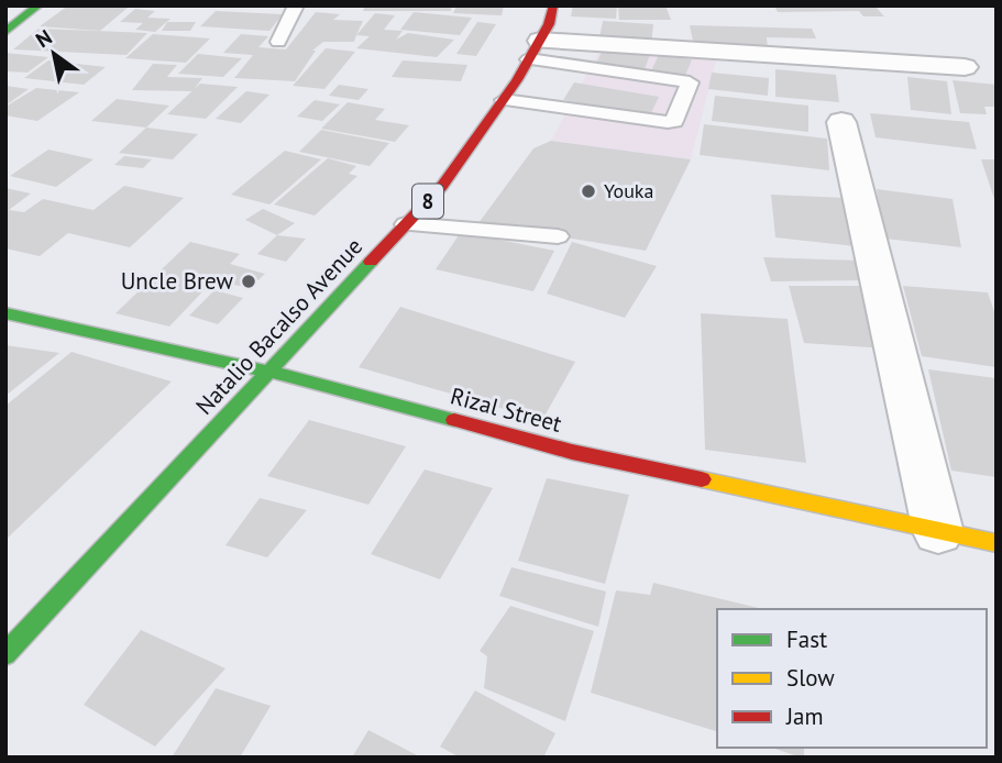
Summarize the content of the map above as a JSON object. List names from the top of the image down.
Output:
{
  "streets": {
    "main road": ["8", "Natalio Bacalso Avenue", "Rizal Street"]
  },
  "crossings": [
    ["Natalio Bacalso Avenue", "Rizal Street"]
  ],
  "places": ["Youka", "Uncle Brew"],
  "legend": ["Fast", "Slow", "Jam"],
  "north": "top left"
}
